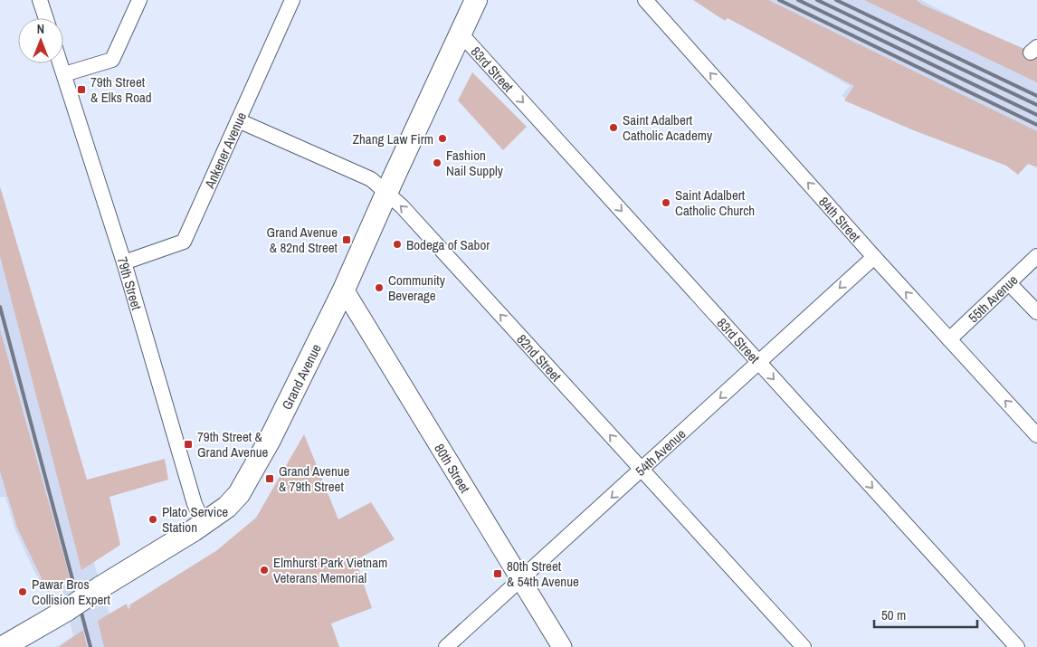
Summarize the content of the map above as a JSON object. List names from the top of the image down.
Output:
{
  "streets": {
    "main road": ["Grand Avenue"],
    "street": [
      "83rd Street",
      "Ankener Avenue",
      "84th Street",
      "79th Street",
      "55th Avenue",
      "82nd Street",
      "54th Avenue",
      "80th Street"
    ]
  },
  "crossings": [
    ["83rd Street", "Grand Avenue"],
    ["83rd Street", "54th Avenue"],
    ["Ankener Avenue", "79th Street"],
    ["Ankener Avenue", "82nd Street"],
    ["84th Street", "55th Avenue"],
    ["84th Street", "54th Avenue"],
    ["79th Street", "Grand Avenue"],
    ["82nd Street", "Grand Avenue"],
    ["82nd Street", "54th Avenue"],
    ["Grand Avenue", "80th Street"],
    ["54th Avenue", "80th Street"]
  ],
  "one_way": [
    "83rd Street",
    "84th Street",
    "82nd Street",
    "54th Avenue"
  ],
  "places": {
    "transit": [
      "79th Street & Elks Road",
      "Grand Avenue & 82nd Street",
      "79th Street & Grand Avenue",
      "Grand Avenue & 79th Street",
      "80th Street & 54th Avenue"
    ],
    "other": [
      "Saint Adalbert Catholic Academy",
      "Zhang Law Firm",
      "Fashion Nail Supply",
      "Saint Adalbert Catholic Church",
      "Bodega of Sabor",
      "Community Beverage",
      "Plato Service Station",
      "Elmhurst Park Vietnam Veterans Memorial",
      "Pawar Bros Collision Expert"
    ]
  },
  "scale_bar": "50 m",
  "north": "top"
}
